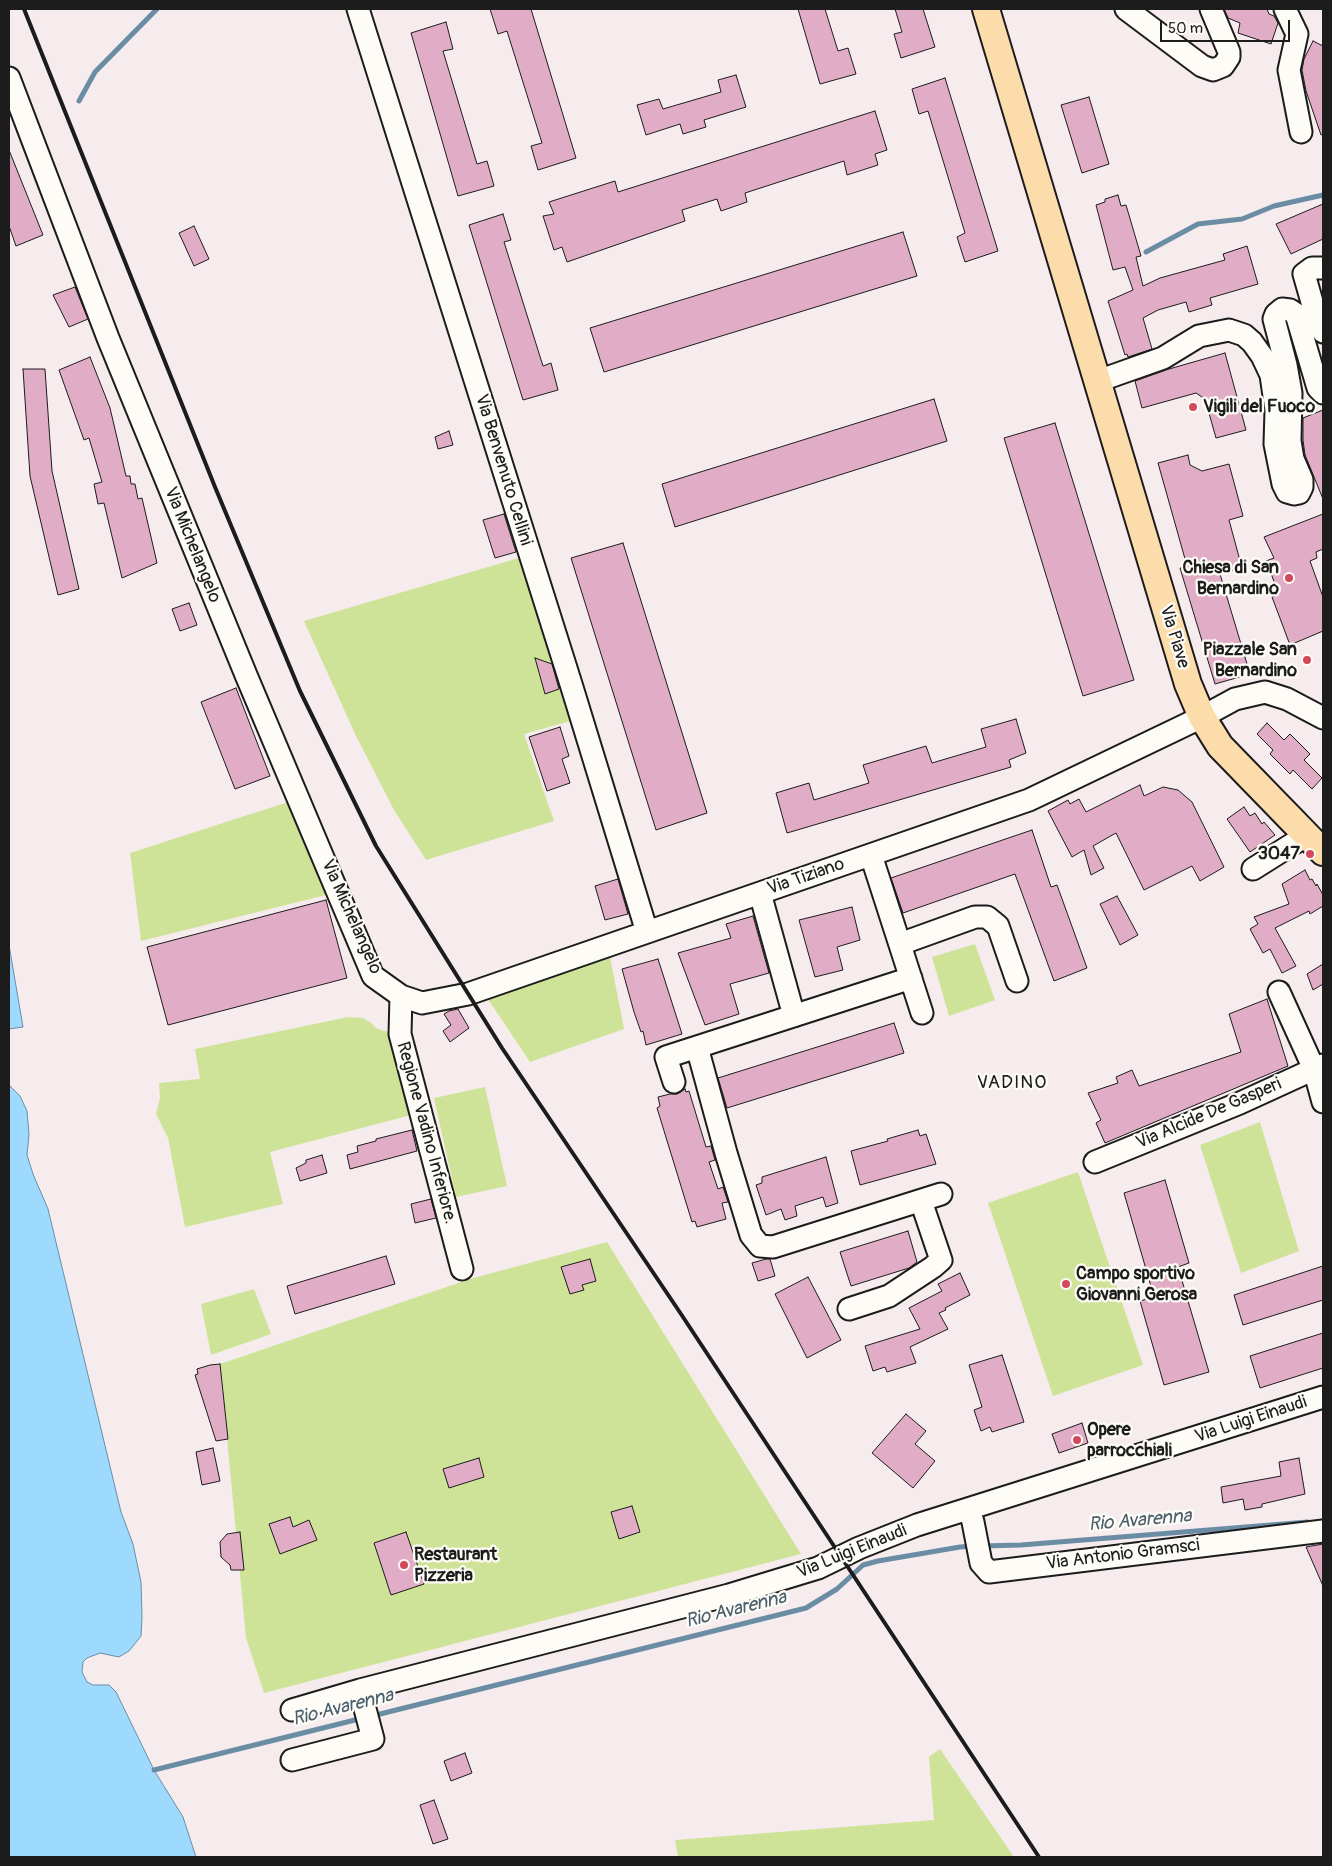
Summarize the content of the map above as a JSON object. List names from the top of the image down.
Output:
{
  "streets": {
    "main road": ["Via Piave"],
    "street": [
      "Via Benvenuto Cellini",
      "Via Michelangelo",
      "Via Tiziano",
      "Via Alcide De Gasperi",
      "Regione Vadino Inferiore.",
      "Via Luigi Einaudi",
      "Via Antonio Gramsci"
    ]
  },
  "crossings": [
    ["Via Benvenuto Cellini", "Via Tiziano"],
    ["Via Michelangelo", "Via Tiziano"],
    ["Via Michelangelo", "Regione Vadino Inferiore."],
    ["Via Piave", "Via Tiziano"],
    ["Via Tiziano", "Regione Vadino Inferiore."],
    ["Via Luigi Einaudi", "Via Antonio Gramsci"]
  ],
  "districts": ["VADINO"],
  "water": ["Rio Avarenna"],
  "places": [
    "Vigili del Fuoco",
    "Chiesa di San Bernardino",
    "Piazzale San Bernardino",
    "3047",
    "Campo sportivo Giovanni Gerosa",
    "Opere parrocchiali",
    "Restaurant Pizzeria"
  ],
  "scale_bar": "50 m"
}
